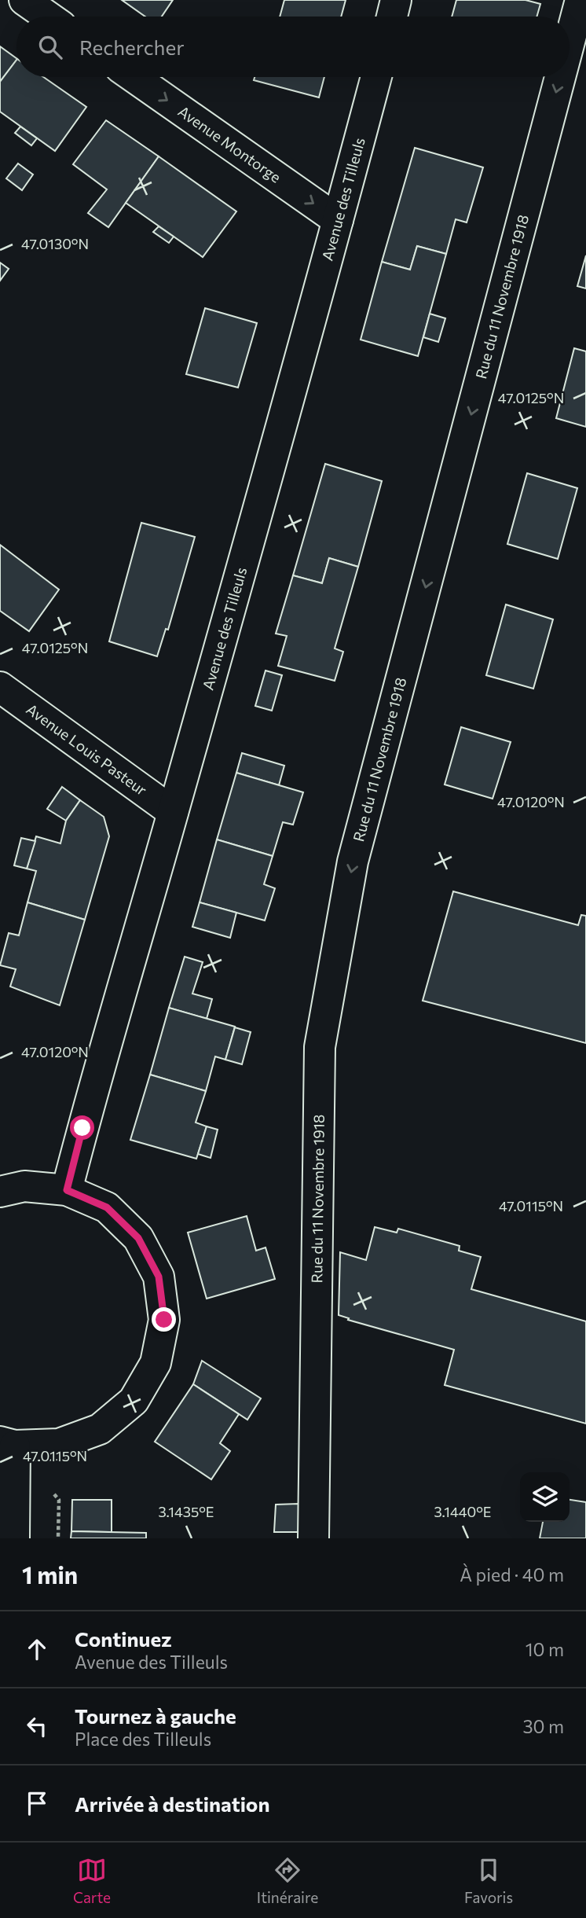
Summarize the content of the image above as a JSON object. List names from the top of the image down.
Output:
{
  "streets": {
    "street": [
      "Avenue Montorge",
      "Avenue des Tilleuls",
      "Rue du 11 Novembre 1918",
      "Avenue Louis Pasteur"
    ]
  },
  "crossings": [
    ["Avenue Montorge", "Avenue des Tilleuls"],
    ["Avenue des Tilleuls", "Avenue Louis Pasteur"]
  ],
  "one_way": ["Avenue Montorge", "Rue du 11 Novembre 1918"],
  "page": {
    "search": "Rechercher",
    "heading": ["1 min", "À pied · 40 m"],
    "list": [
      ["Continuez", "Avenue des Tilleuls", "10 m"],
      ["Tournez à gauche", "Place des Tilleuls", "30 m"],
      "Arrivée à destination"
    ],
    "nav": ["Carte", "Itinéraire", "Favoris"]
  },
  "coordinates": [
    "47.0130°N",
    "47.0125°N",
    "47.0120°N",
    "47.0115°N",
    "3.1435°E",
    "3.1440°E"
  ]
}
